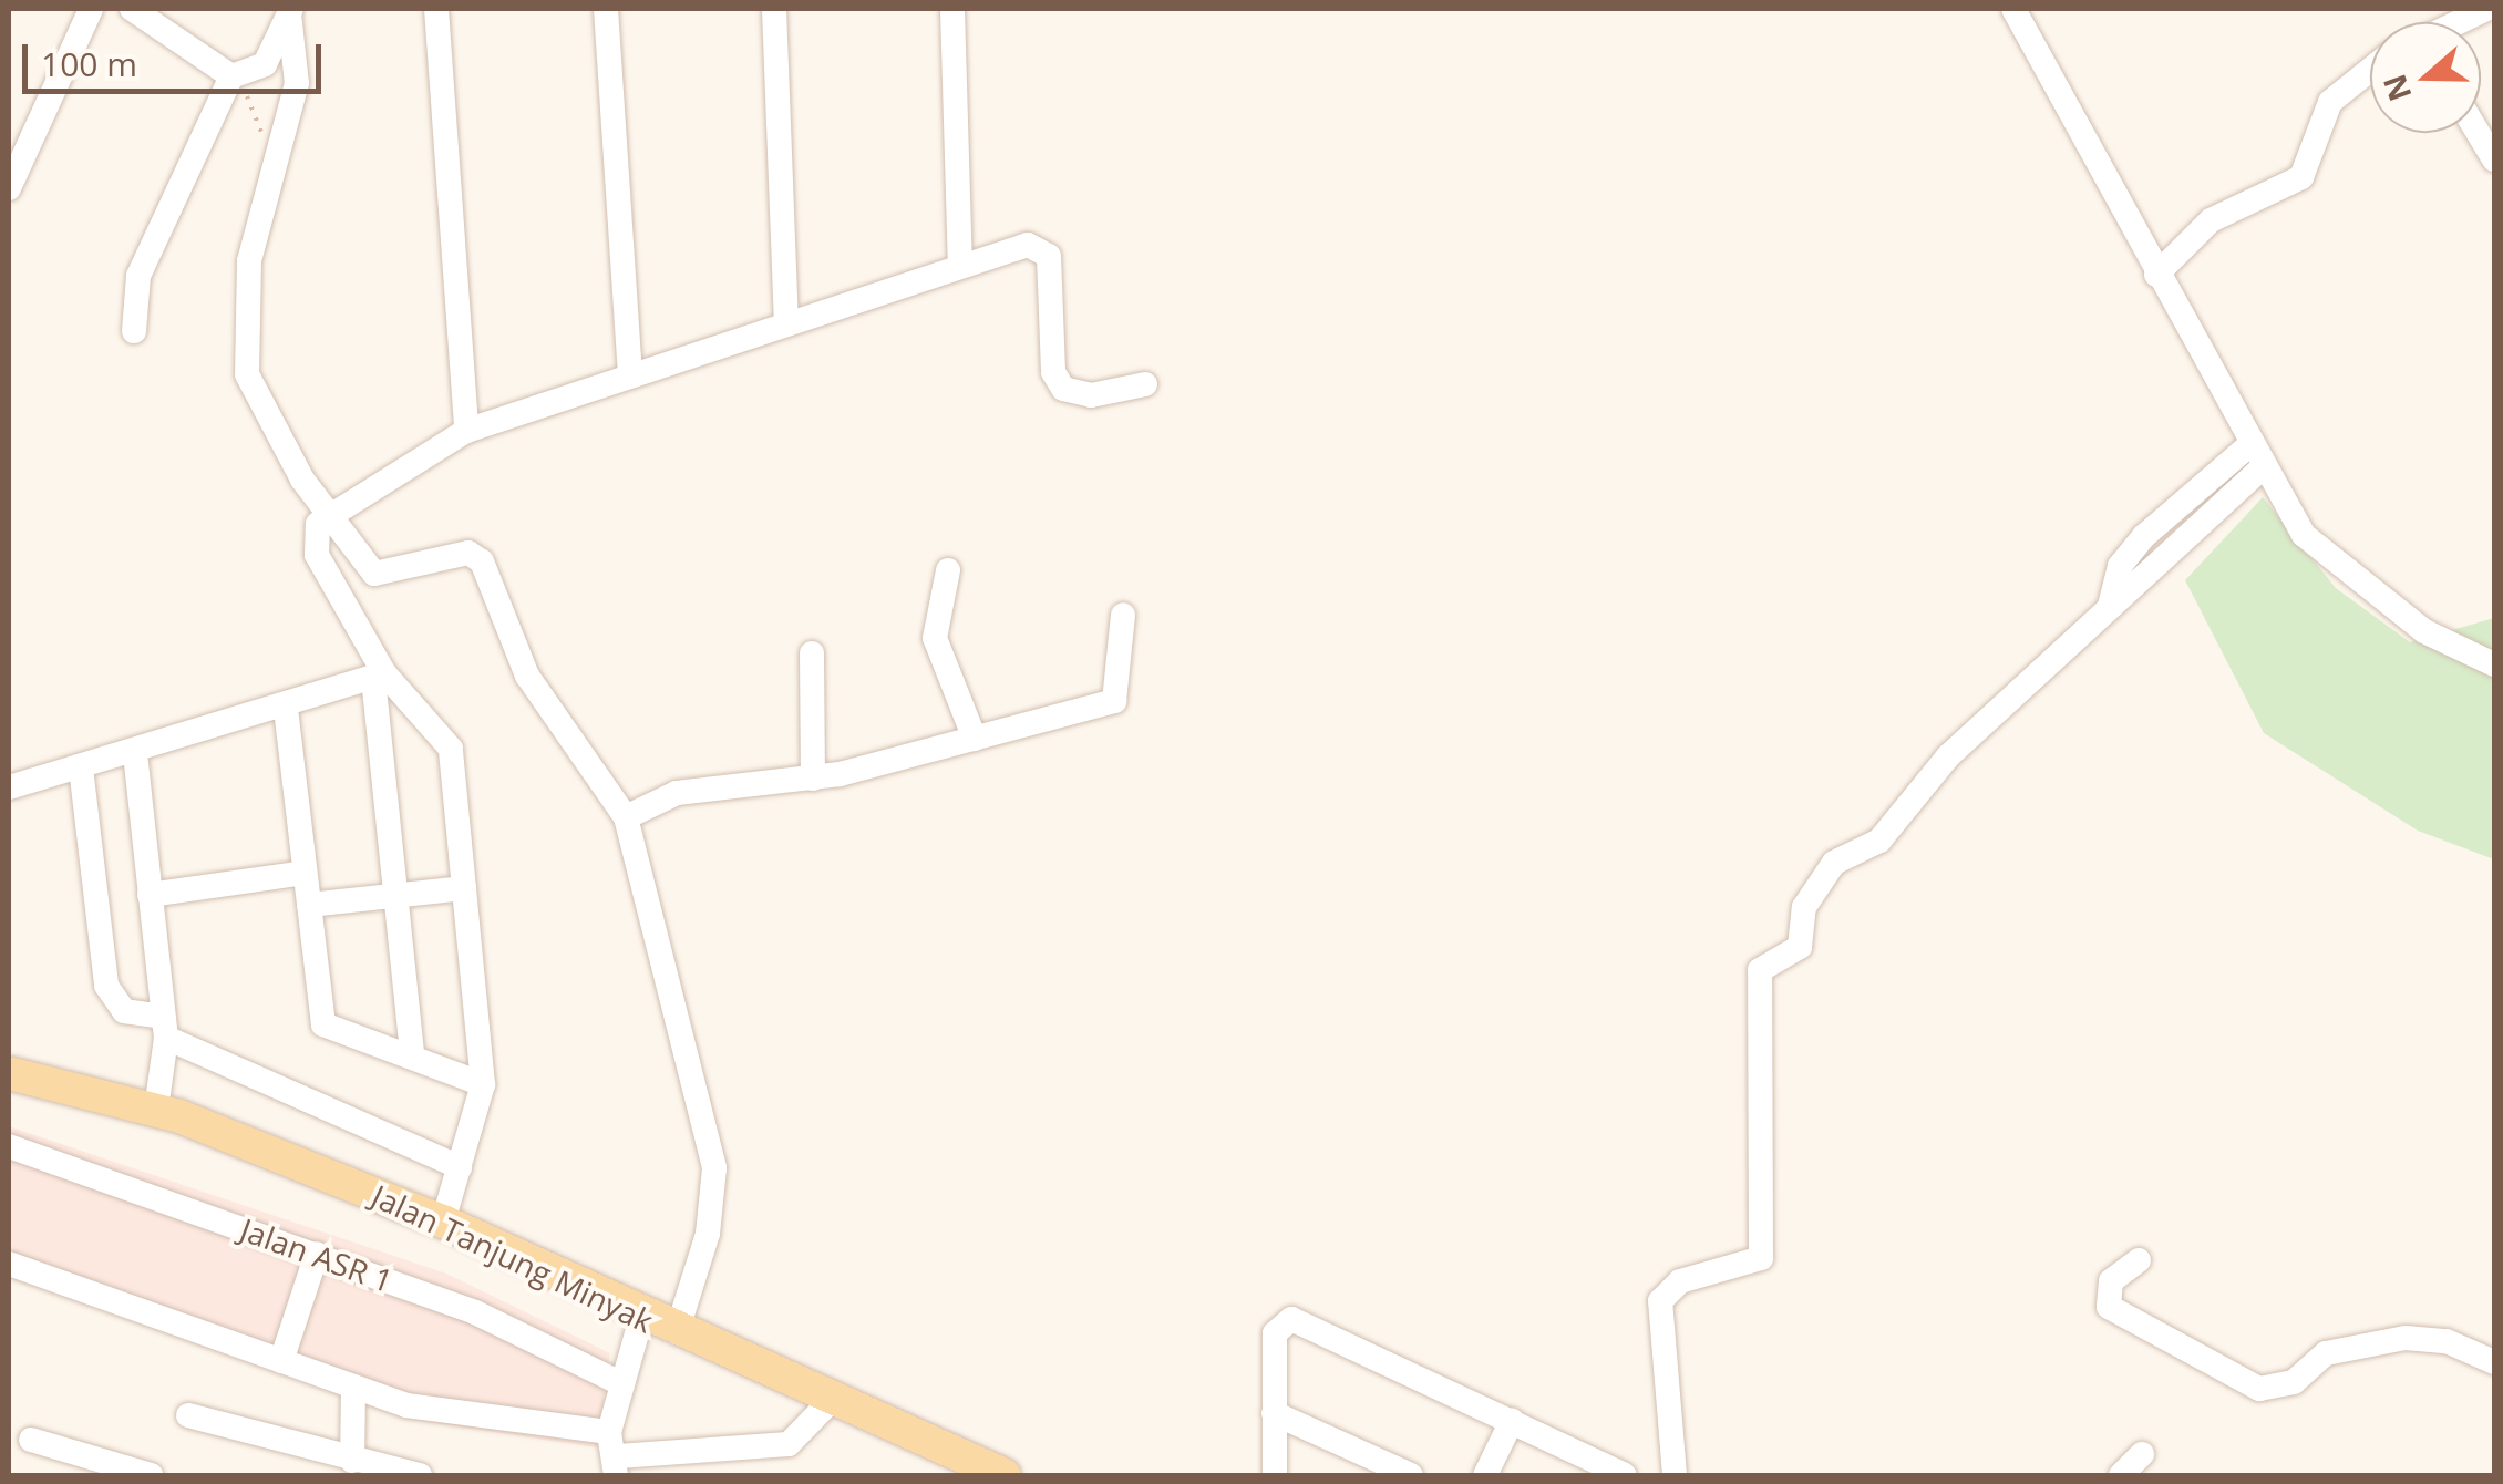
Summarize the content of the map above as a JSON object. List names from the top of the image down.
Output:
{
  "streets": {
    "main road": ["Jalan Tanjung Minyak"],
    "street": ["Jalan ASR 1"]
  },
  "scale_bar": "100 m",
  "north": "left"
}
